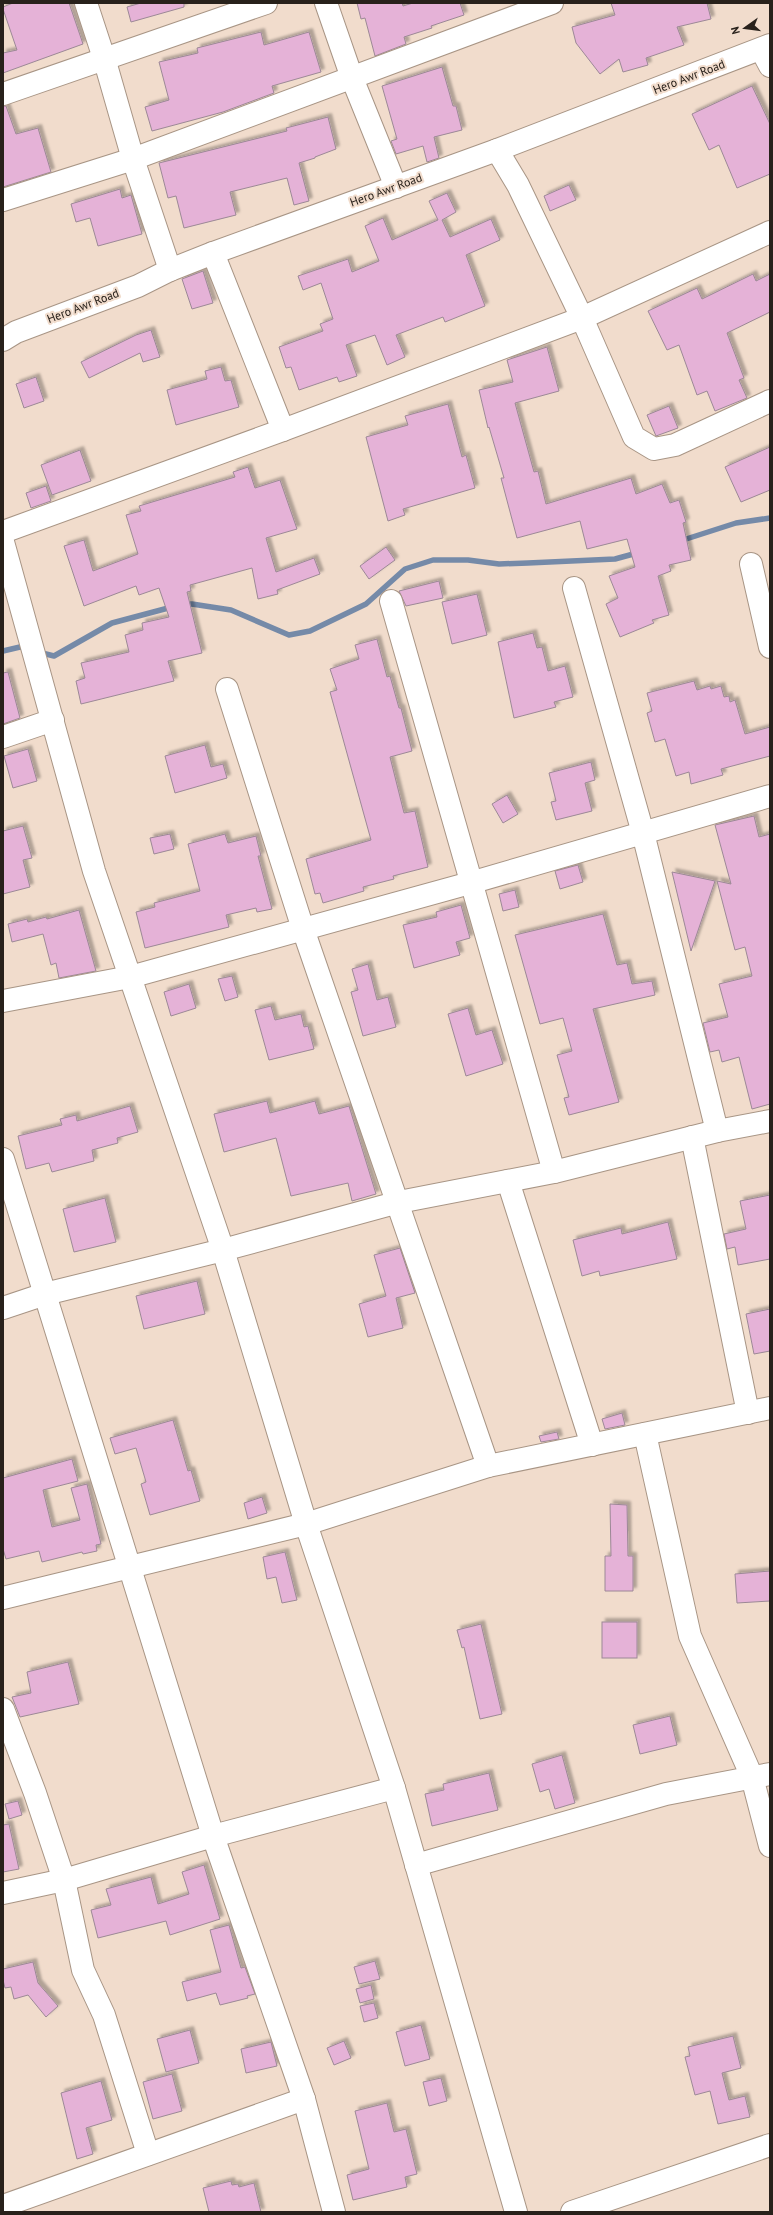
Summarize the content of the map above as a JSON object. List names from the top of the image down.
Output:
{
  "streets": {
    "street": ["Hero Awr Road"]
  },
  "north": "left"
}
